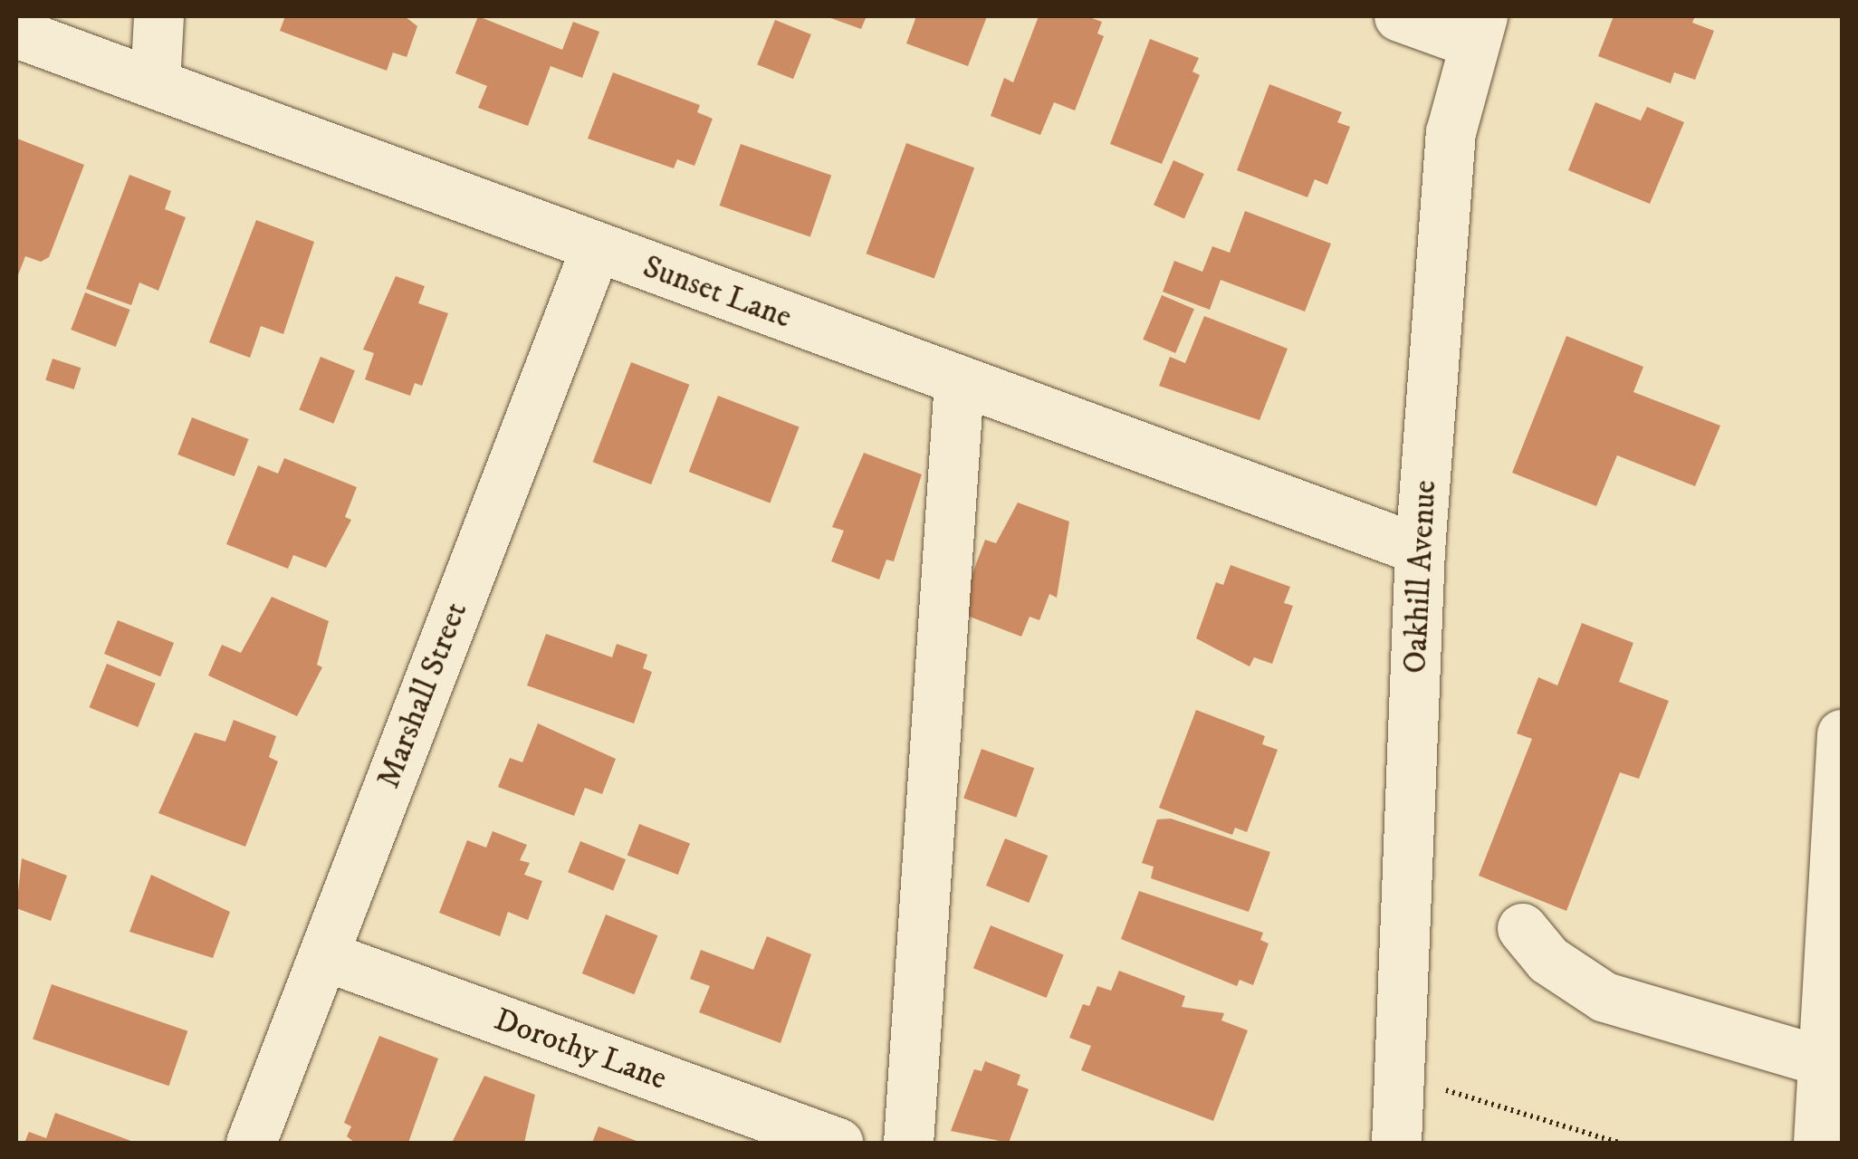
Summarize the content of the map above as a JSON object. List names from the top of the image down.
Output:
{
  "streets": {
    "street": [
      "Sunset Lane",
      "Oakhill Avenue",
      "Marshall Street",
      "Dorothy Lane"
    ]
  },
  "crossings": [
    ["Sunset Lane", "Oakhill Avenue"],
    ["Sunset Lane", "Marshall Street"],
    ["Marshall Street", "Dorothy Lane"]
  ]
}
